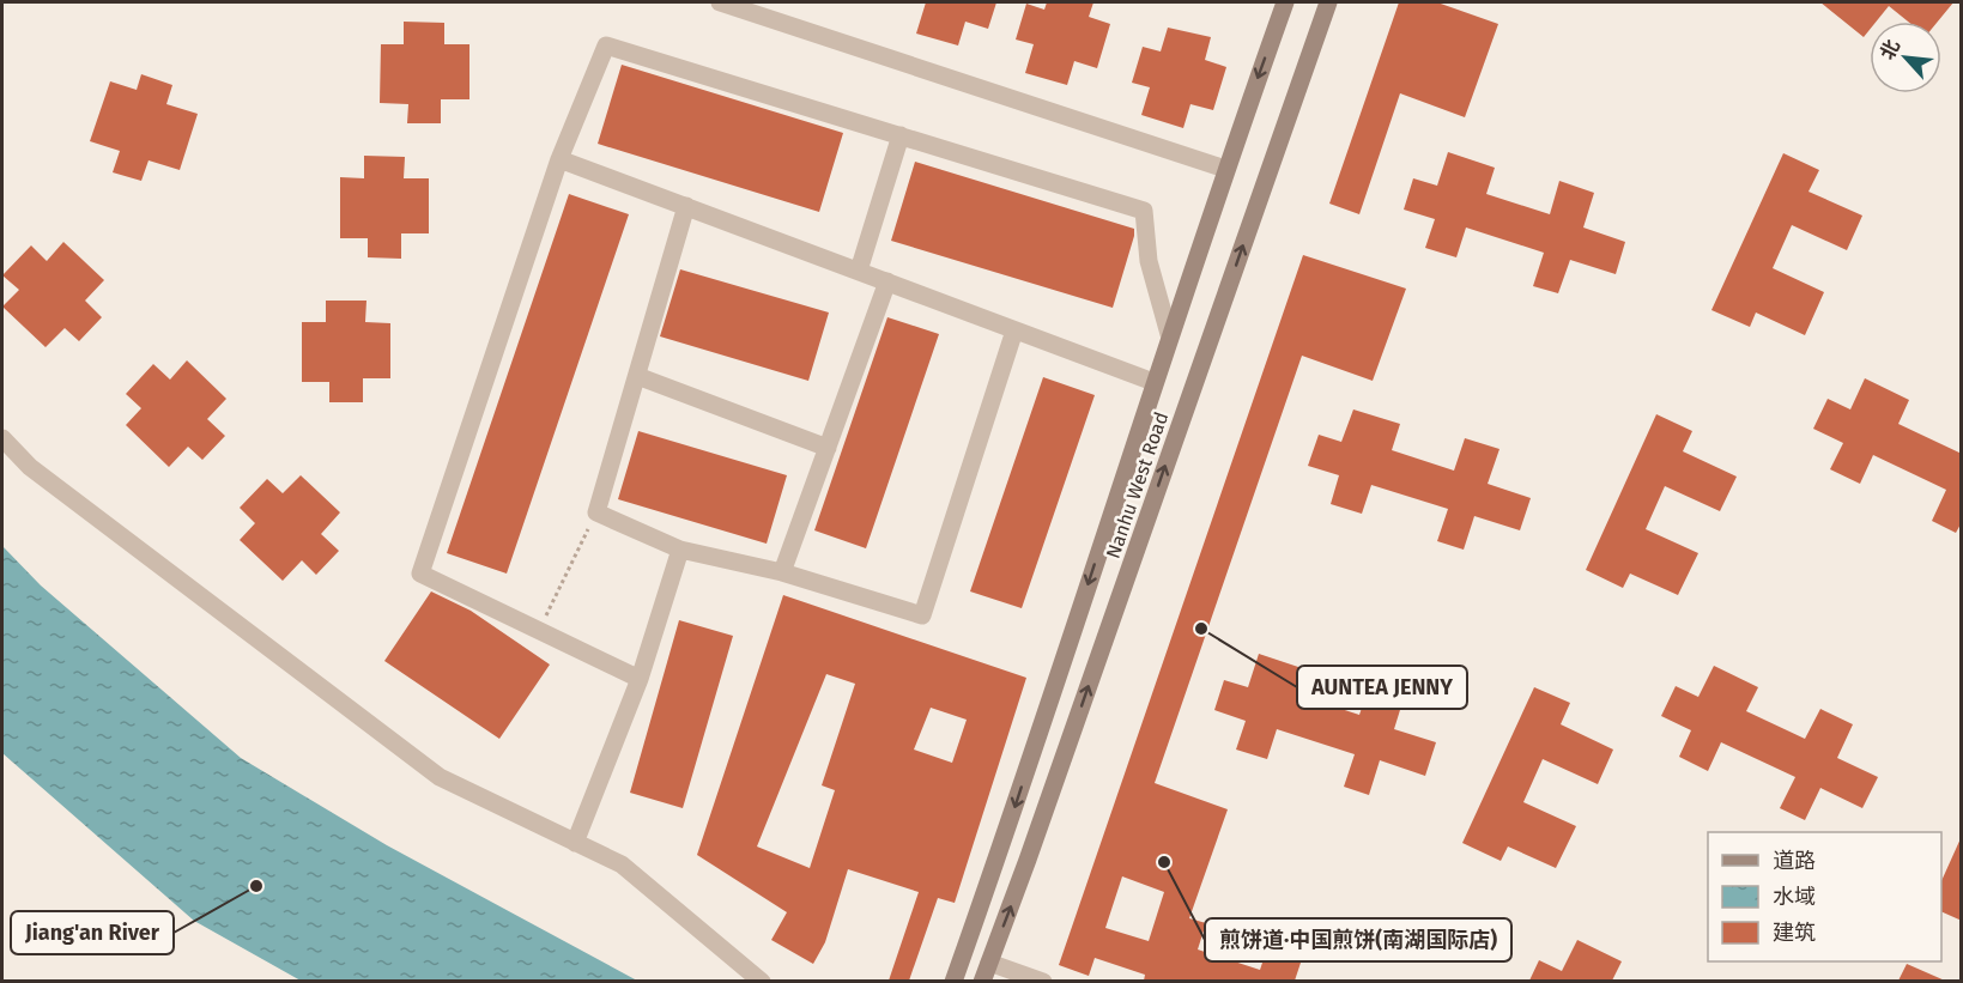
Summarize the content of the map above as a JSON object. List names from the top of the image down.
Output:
{
  "streets": {
    "main road": ["Nanhu West Road"]
  },
  "places": ["AUNTEA JENNY", "煎饼道·中国煎饼(南湖国际店)", "Jiang'an River"],
  "legend": ["道路", "水域", "建筑"],
  "north": "top left"
}
